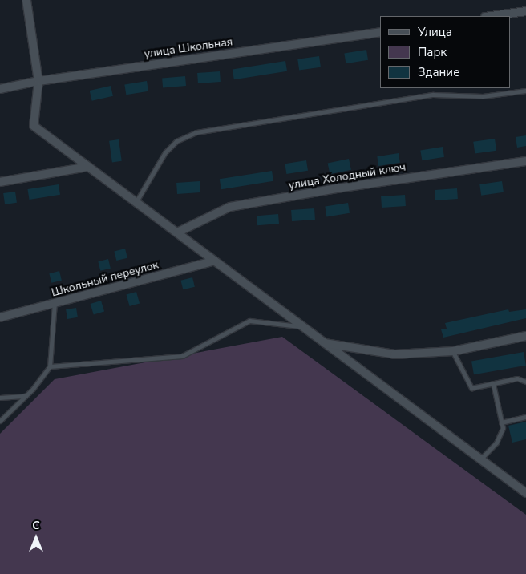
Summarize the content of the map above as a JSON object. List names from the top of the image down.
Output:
{
  "streets": {
    "street": ["улица Школьная", "улица Холодный ключ", "Школьный переулок"]
  },
  "legend": ["Улица", "Парк", "Здание"],
  "north": "top"
}
